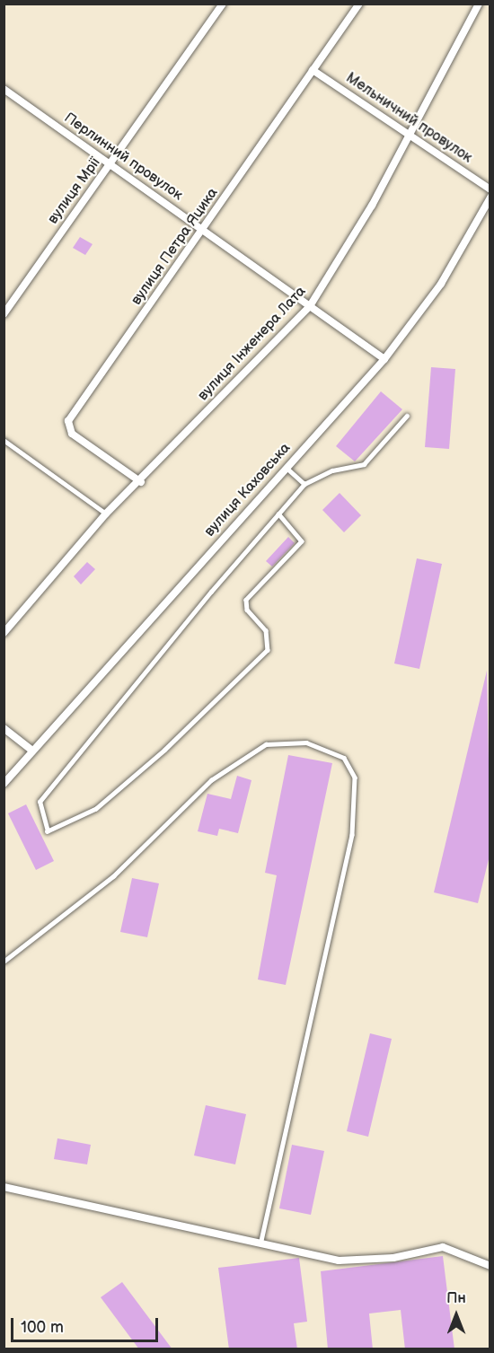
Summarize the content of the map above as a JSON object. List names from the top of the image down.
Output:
{
  "streets": {
    "street": [
      "Мельничний провулок",
      "Перлинний провулок",
      "вулиця Мрії",
      "вулиця Петра Яцика",
      "вулиця Інженера Лата",
      "вулиця Каховська"
    ]
  },
  "crossings": [
    ["Мельничний провулок", "вулиця Петра Яцика"],
    ["Мельничний провулок", "вулиця Інженера Лата"],
    ["Перлинний провулок", "вулиця Мрії"],
    ["Перлинний провулок", "вулиця Петра Яцика"],
    ["Перлинний провулок", "вулиця Інженера Лата"],
    ["Перлинний провулок", "вулиця Каховська"],
    ["вулиця Петра Яцика", "вулиця Інженера Лата"]
  ],
  "scale_bar": "100 m",
  "north": "top"
}
